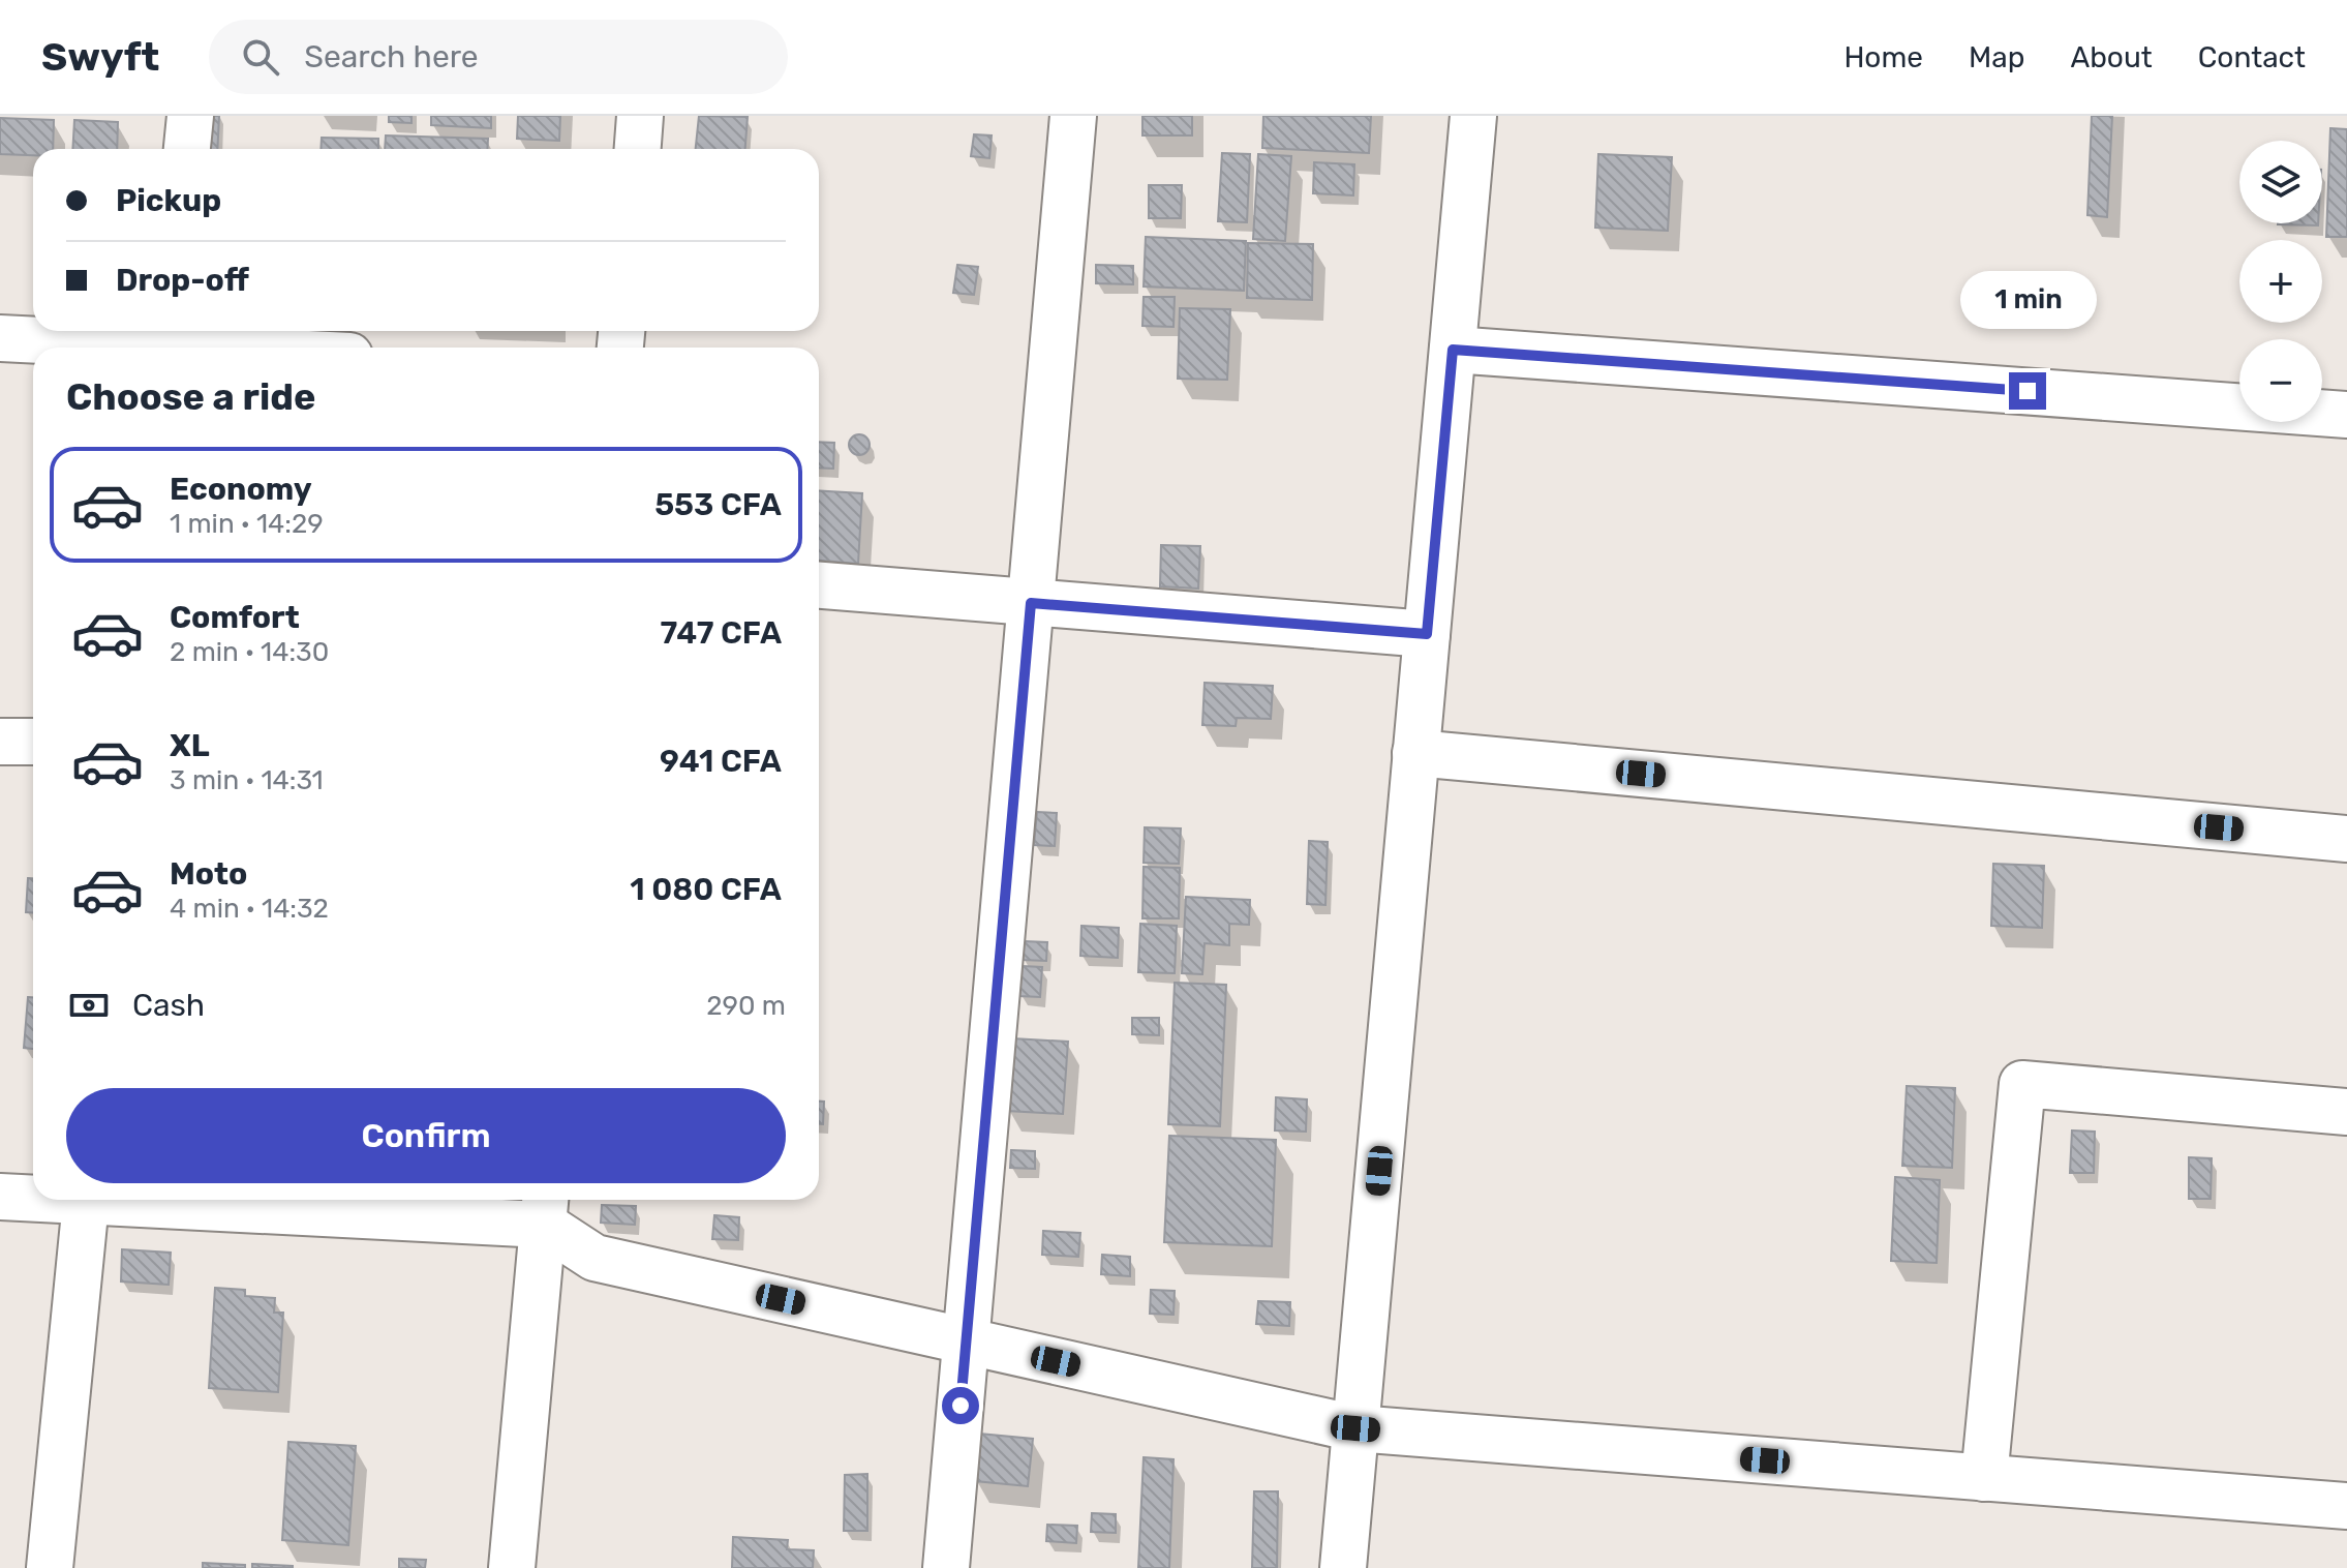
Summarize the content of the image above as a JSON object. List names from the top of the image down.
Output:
{
  "page": {
    "header": "Swyft",
    "search": "Search here",
    "nav": [
      "Home",
      "Map",
      "About",
      "Contact"
    ],
    "map_buttons": ["+", "−"],
    "banner": ["Pickup", "Drop-off"],
    "bubble": "1 min",
    "heading": "Choose a ride",
    "list": [
      {
        "name": "Economy",
        "note": "1 min · 14:29",
        "value": "553 CFA"
      },
      {
        "name": "Comfort",
        "note": "2 min · 14:30",
        "value": "747 CFA"
      },
      {
        "name": "XL",
        "note": "3 min · 14:31",
        "value": "941 CFA"
      },
      {
        "name": "Moto",
        "note": "4 min · 14:32",
        "value": "1 080 CFA"
      }
    ],
    "pay": ["Cash", "290 m"],
    "buttons": "Confirm"
  }
}
